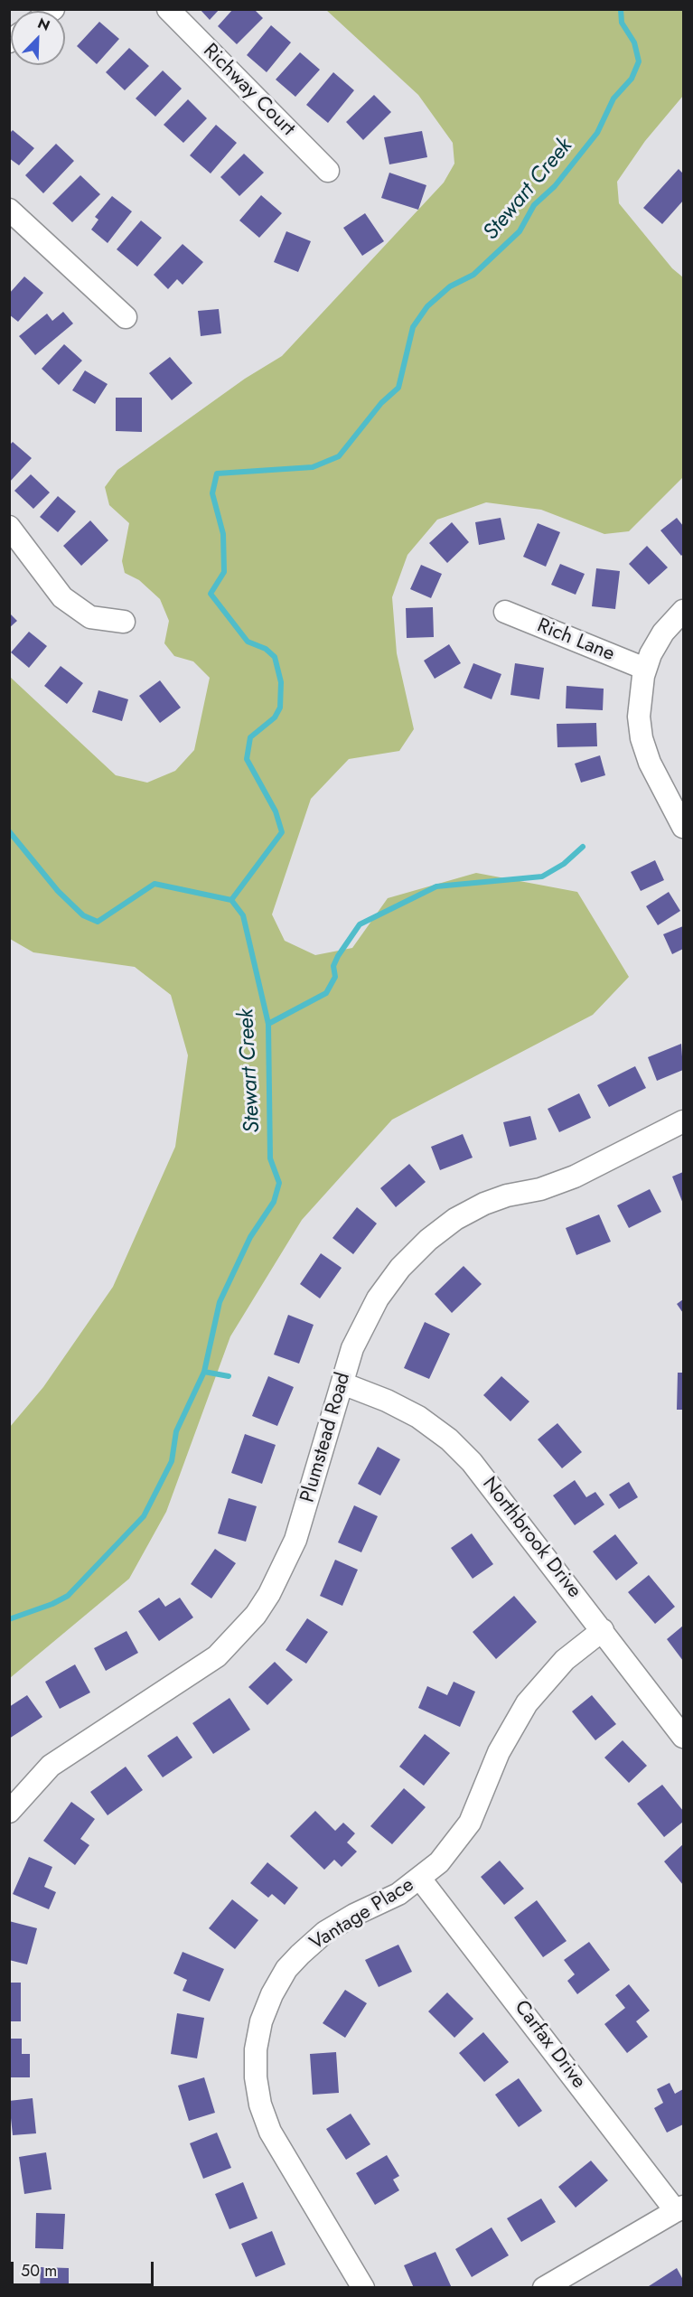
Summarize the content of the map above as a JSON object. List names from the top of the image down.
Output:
{
  "streets": {
    "street": [
      "Richway Court",
      "Rich Lane",
      "Plumstead Road",
      "Northbrook Drive",
      "Vantage Place",
      "Carfax Drive"
    ]
  },
  "crossings": [
    ["Plumstead Road", "Northbrook Drive"],
    ["Northbrook Drive", "Vantage Place"],
    ["Vantage Place", "Carfax Drive"]
  ],
  "water": ["Stewart Creek"],
  "scale_bar": "50 m",
  "north": "top right"
}
